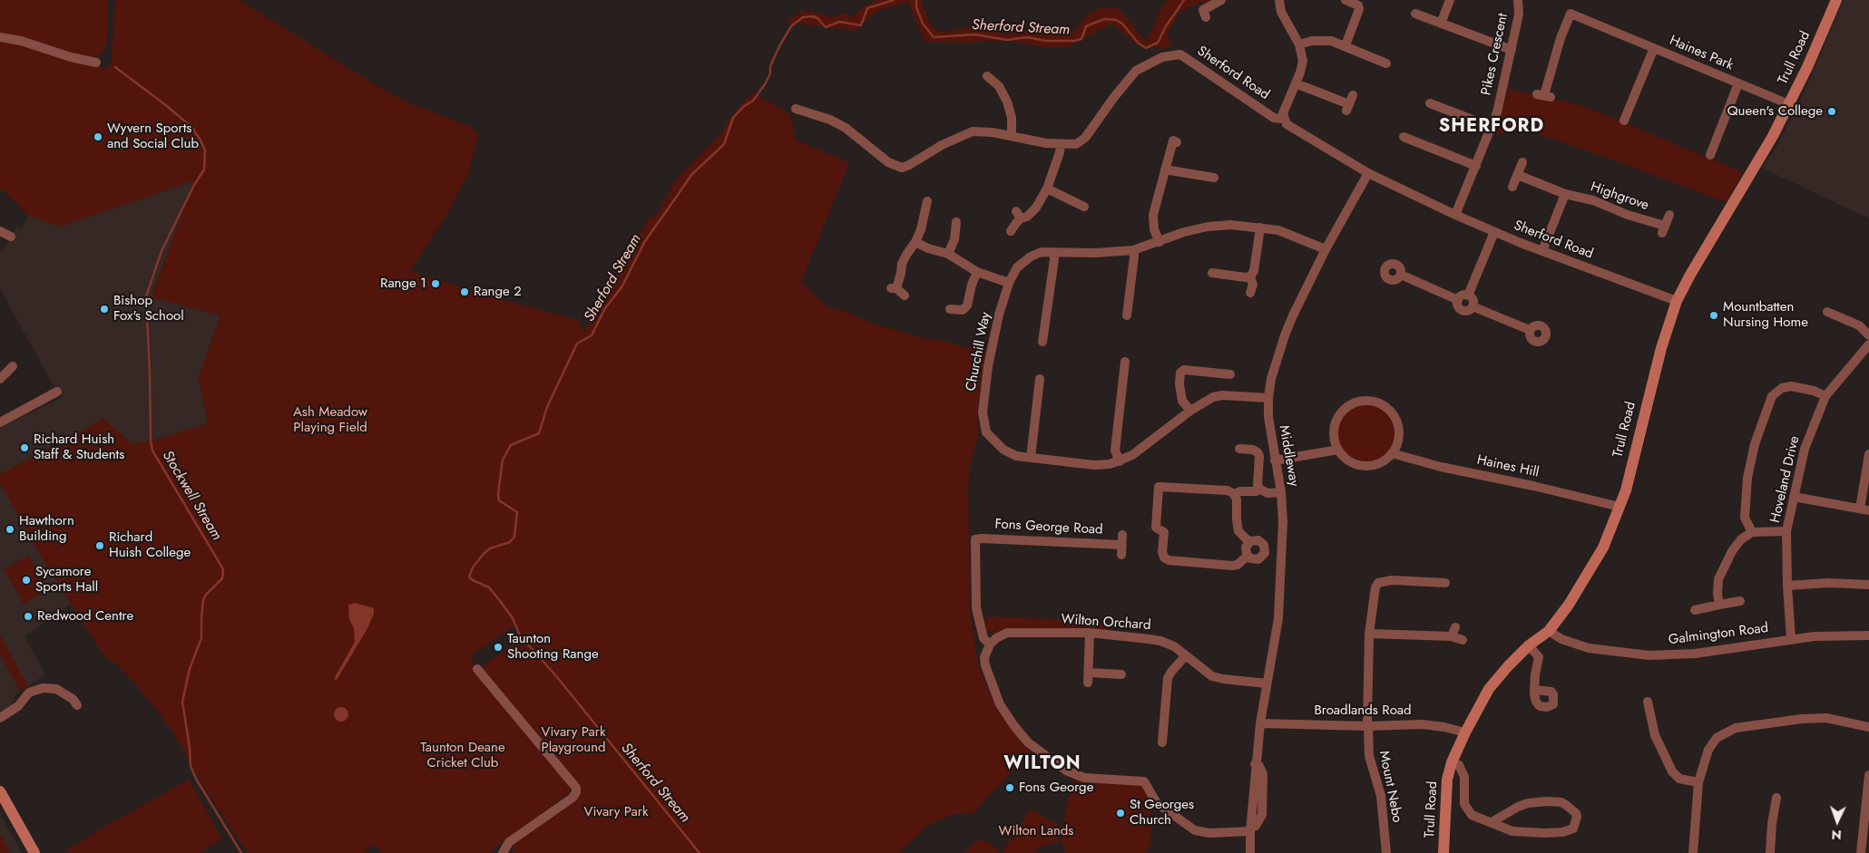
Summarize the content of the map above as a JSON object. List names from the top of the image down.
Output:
{
  "streets": {
    "street": [
      "Haines Park",
      "Pikes Crescent",
      "Trull Road",
      "Sherford Road",
      "Highgrove",
      "Churchill Way",
      "Middleway",
      "Haines Hill",
      "Hoveland Drive",
      "Fons George Road",
      "Wilton Orchard",
      "Galmington Road",
      "Broadlands Road",
      "Mount Nebo"
    ]
  },
  "crossings": [
    ["Haines Park", "Trull Road"],
    ["Pikes Crescent", "Sherford Road"],
    ["Trull Road", "Sherford Road"],
    ["Trull Road", "Haines Hill"],
    ["Trull Road", "Galmington Road"],
    ["Trull Road", "Broadlands Road"],
    ["Sherford Road", "Middleway"],
    ["Churchill Way", "Middleway"],
    ["Middleway", "Wilton Orchard"],
    ["Middleway", "Broadlands Road"],
    ["Hoveland Drive", "Galmington Road"],
    ["Fons George Road", "Wilton Orchard"],
    ["Broadlands Road", "Mount Nebo"]
  ],
  "districts": ["SHERFORD", "WILTON"],
  "water": ["Sherford Stream", "Stockwell Stream"],
  "parks": [
    "Ash Meadow Playing Field",
    "Vivary Park Playground",
    "Taunton Deane Cricket Club",
    "Vivary Park",
    "Wilton Lands"
  ],
  "places": [
    "Queen's College",
    "Wyvern Sports and Social Club",
    "Range 1",
    "Range 2",
    "Bishop Fox's School",
    "Mountbatten Nursing Home",
    "Richard Huish Staff & Students",
    "Hawthorn Building",
    "Richard Huish College",
    "Sycamore Sports Hall",
    "Redwood Centre",
    "Taunton Shooting Range",
    "Fons George",
    "St Georges Church"
  ],
  "north": "bottom"
}
